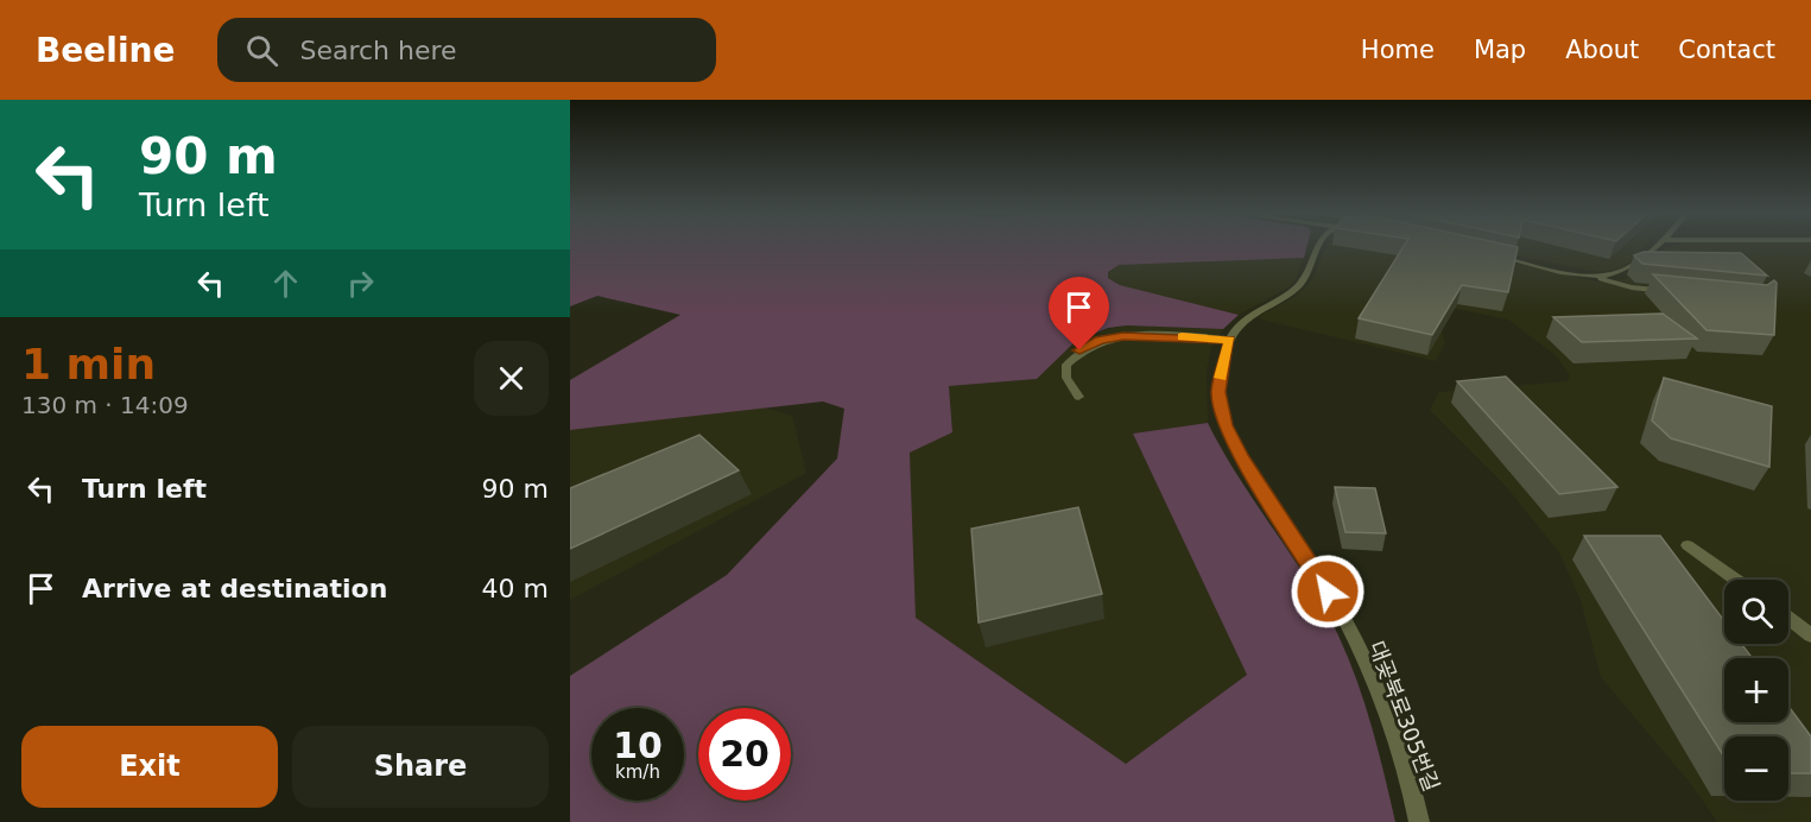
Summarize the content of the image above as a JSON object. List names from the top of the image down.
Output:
{
  "streets": {
    "lane": ["대곶북로305번길"]
  },
  "page": {
    "header": "Beeline",
    "search": "Search here",
    "nav": [
      "Home",
      "Map",
      "About",
      "Contact"
    ],
    "turn": ["90 m", "Turn left"],
    "heading": ["1 min", "130 m · 14:09"],
    "list": [
      {
        "name": "Turn left",
        "value": "90 m"
      },
      {
        "name": "Arrive at destination",
        "value": "40 m"
      }
    ],
    "map_buttons": ["+", "−"],
    "speed": "10 km/h",
    "limit": "20",
    "buttons": ["Exit", "Share"]
  }
}
